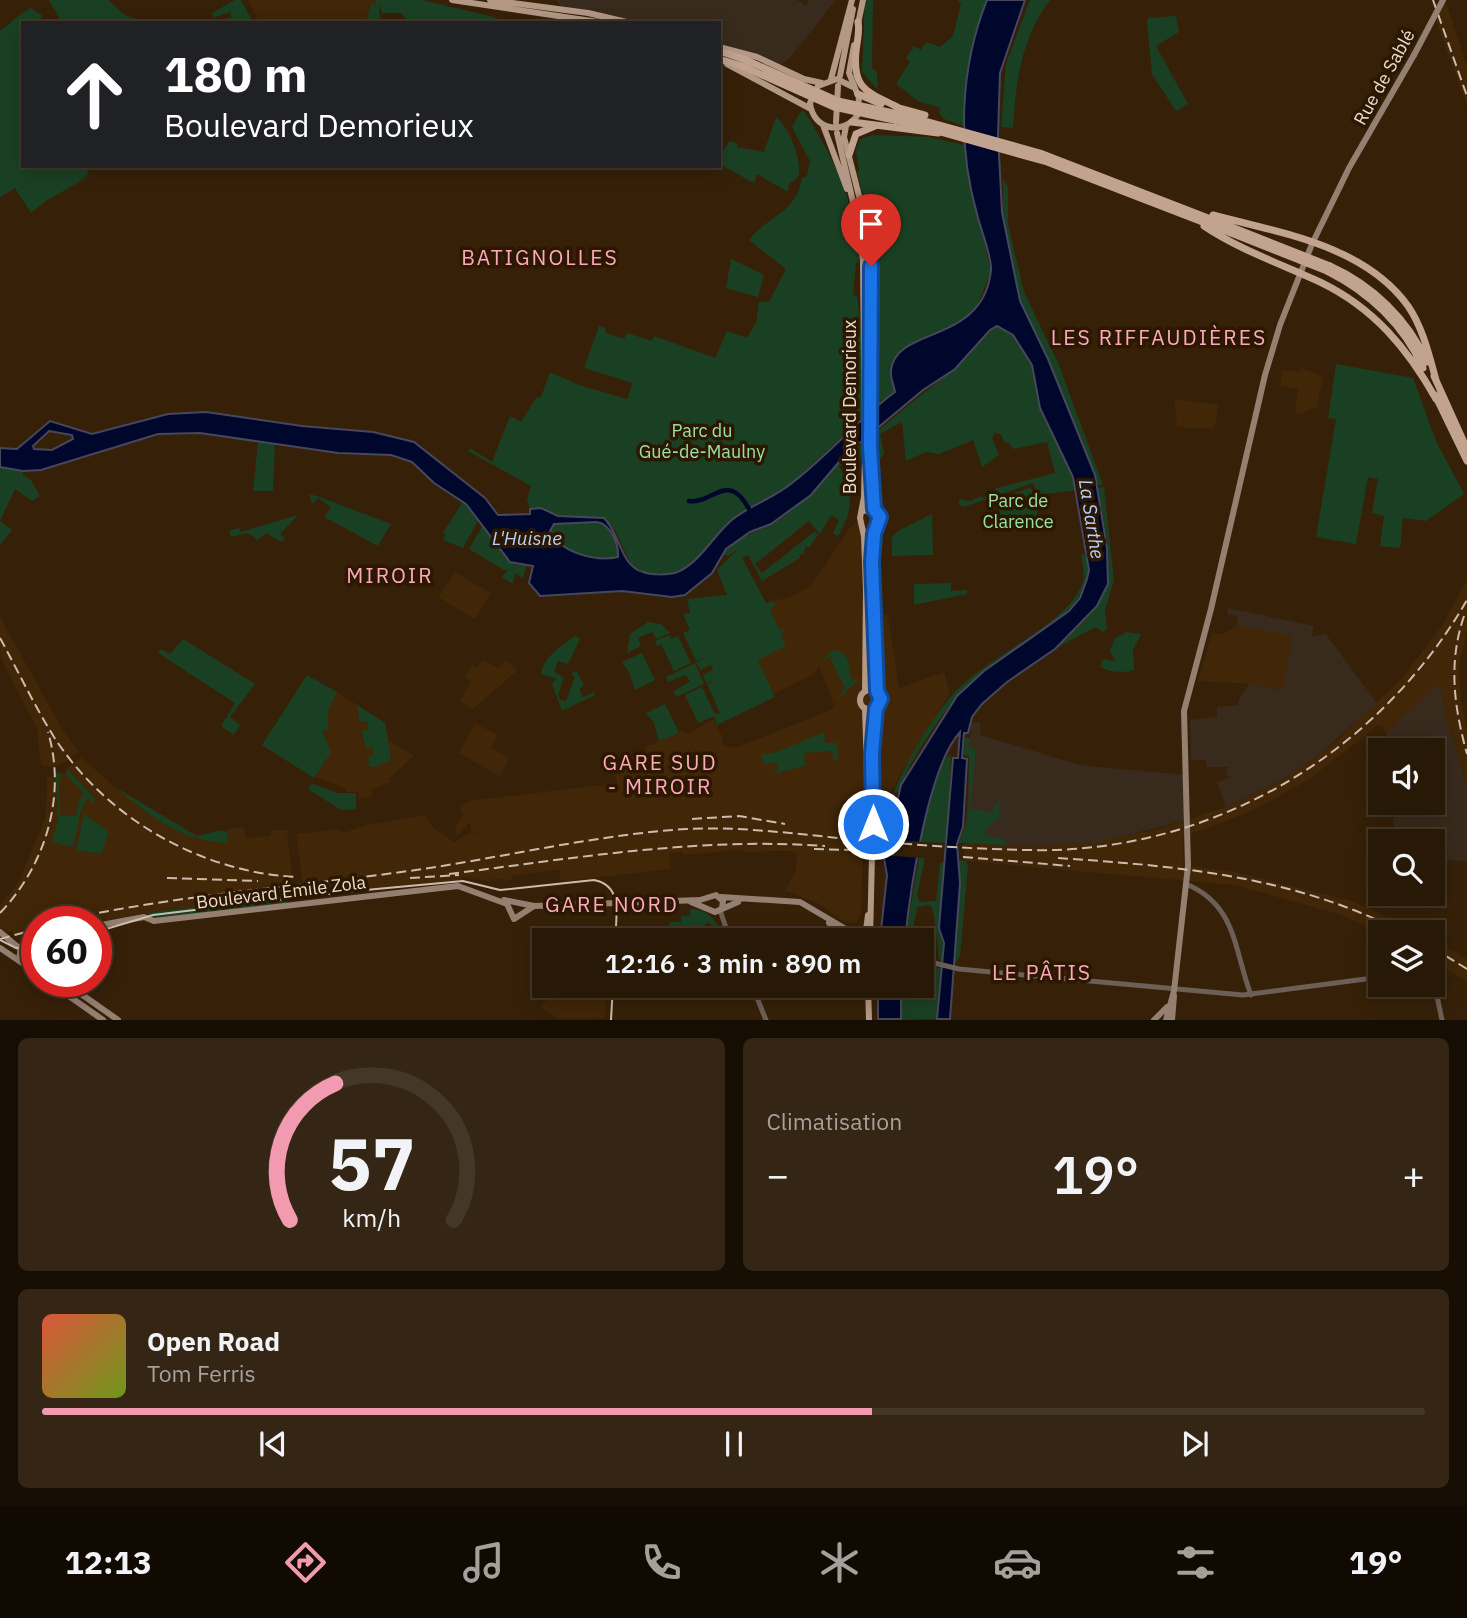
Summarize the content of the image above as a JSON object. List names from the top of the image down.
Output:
{
  "streets": {
    "main road": ["Rue de Sablé", "Boulevard Demorieux", "Boulevard Émile Zola"]
  },
  "districts": [
    "BATIGNOLLES",
    "LES RIFFAUDIÈRES",
    "MIROIR",
    "GARE SUD - MIROIR",
    "GARE NORD",
    "LE PÂTIS"
  ],
  "water": ["La Sarthe", "L'Huisne"],
  "parks": ["Parc du Gué-de-Maulny", "Parc de Clarence"],
  "page": {
    "turn": ["180 m", "Boulevard Demorieux"],
    "limit": "60",
    "trip": "12:16 · 3 min · 890 m",
    "tile": "Climatisation",
    "heat": ["−", "19°", "+"],
    "song": ["Open Road", "Tom Ferris"],
    "tabs": ["12:13", "19°"],
    "gauge": ["57", "km/h"]
  }
}
